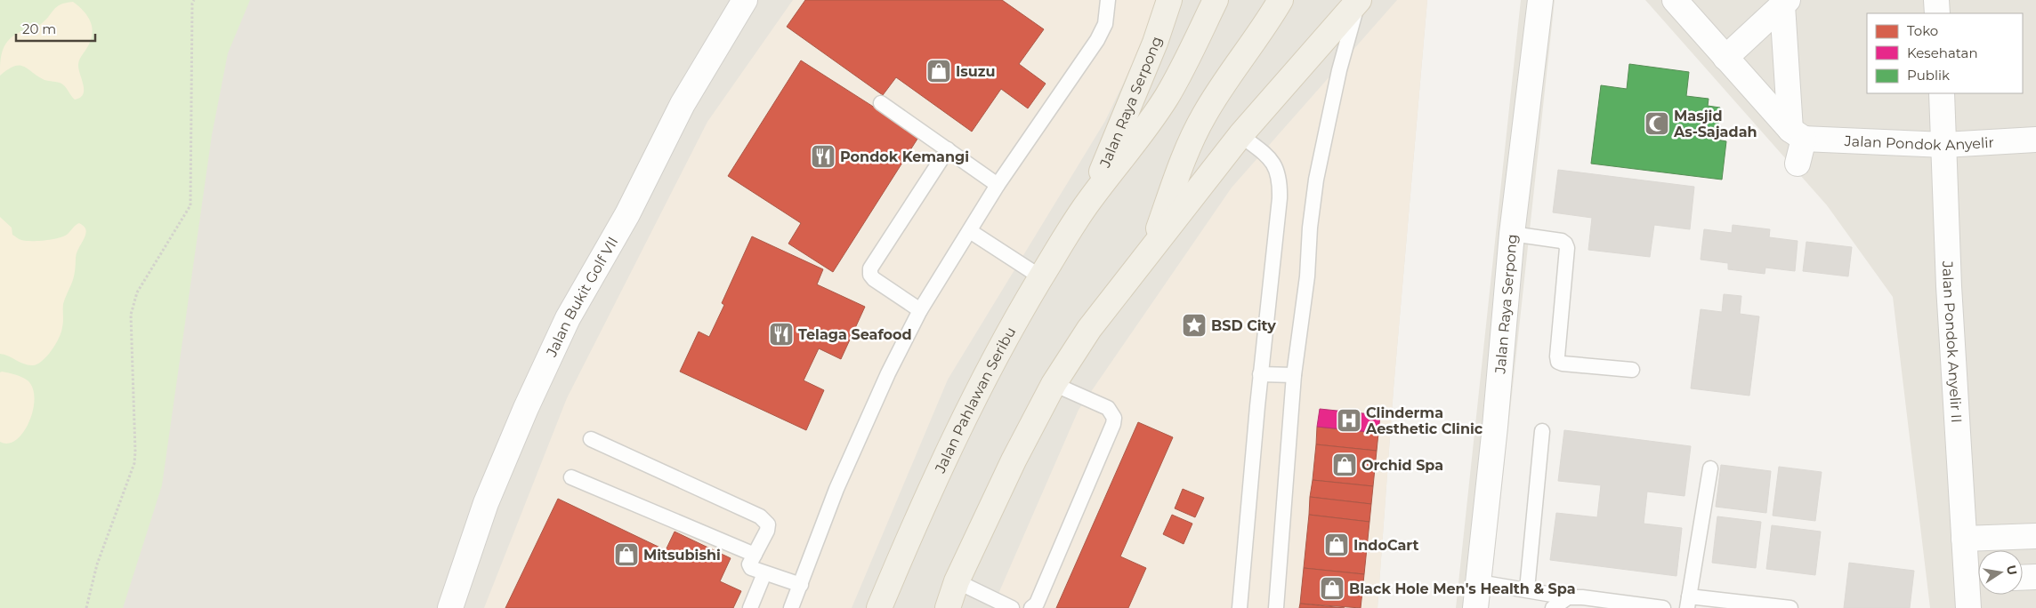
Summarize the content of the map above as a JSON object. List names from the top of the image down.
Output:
{
  "streets": {
    "main road": ["Jalan Raya Serpong", "Jalan Pahlawan Seribu"],
    "street": ["Jalan Pondok Anyelir", "Jalan Bukit Golf VII", "Jalan Pondok Anyelir II"]
  },
  "crossings": [
    ["Jalan Raya Serpong", "Jalan Pahlawan Seribu"],
    ["Jalan Pondok Anyelir", "Jalan Pondok Anyelir II"]
  ],
  "places": {
    "shop": [
      "Isuzu",
      "Orchid Spa",
      "IndoCart",
      "Mitsubishi",
      "Black Hole Men's Health & Spa"
    ],
    "mosque": ["Masjid As-Sajadah"],
    "restaurant": ["Pondok Kemangi", "Telaga Seafood"],
    "place": ["BSD City"],
    "hospital": ["Clinderma Aesthetic Clinic"]
  },
  "legend": ["Toko", "Kesehatan", "Publik"],
  "scale_bar": "20 m",
  "north": "right"
}
